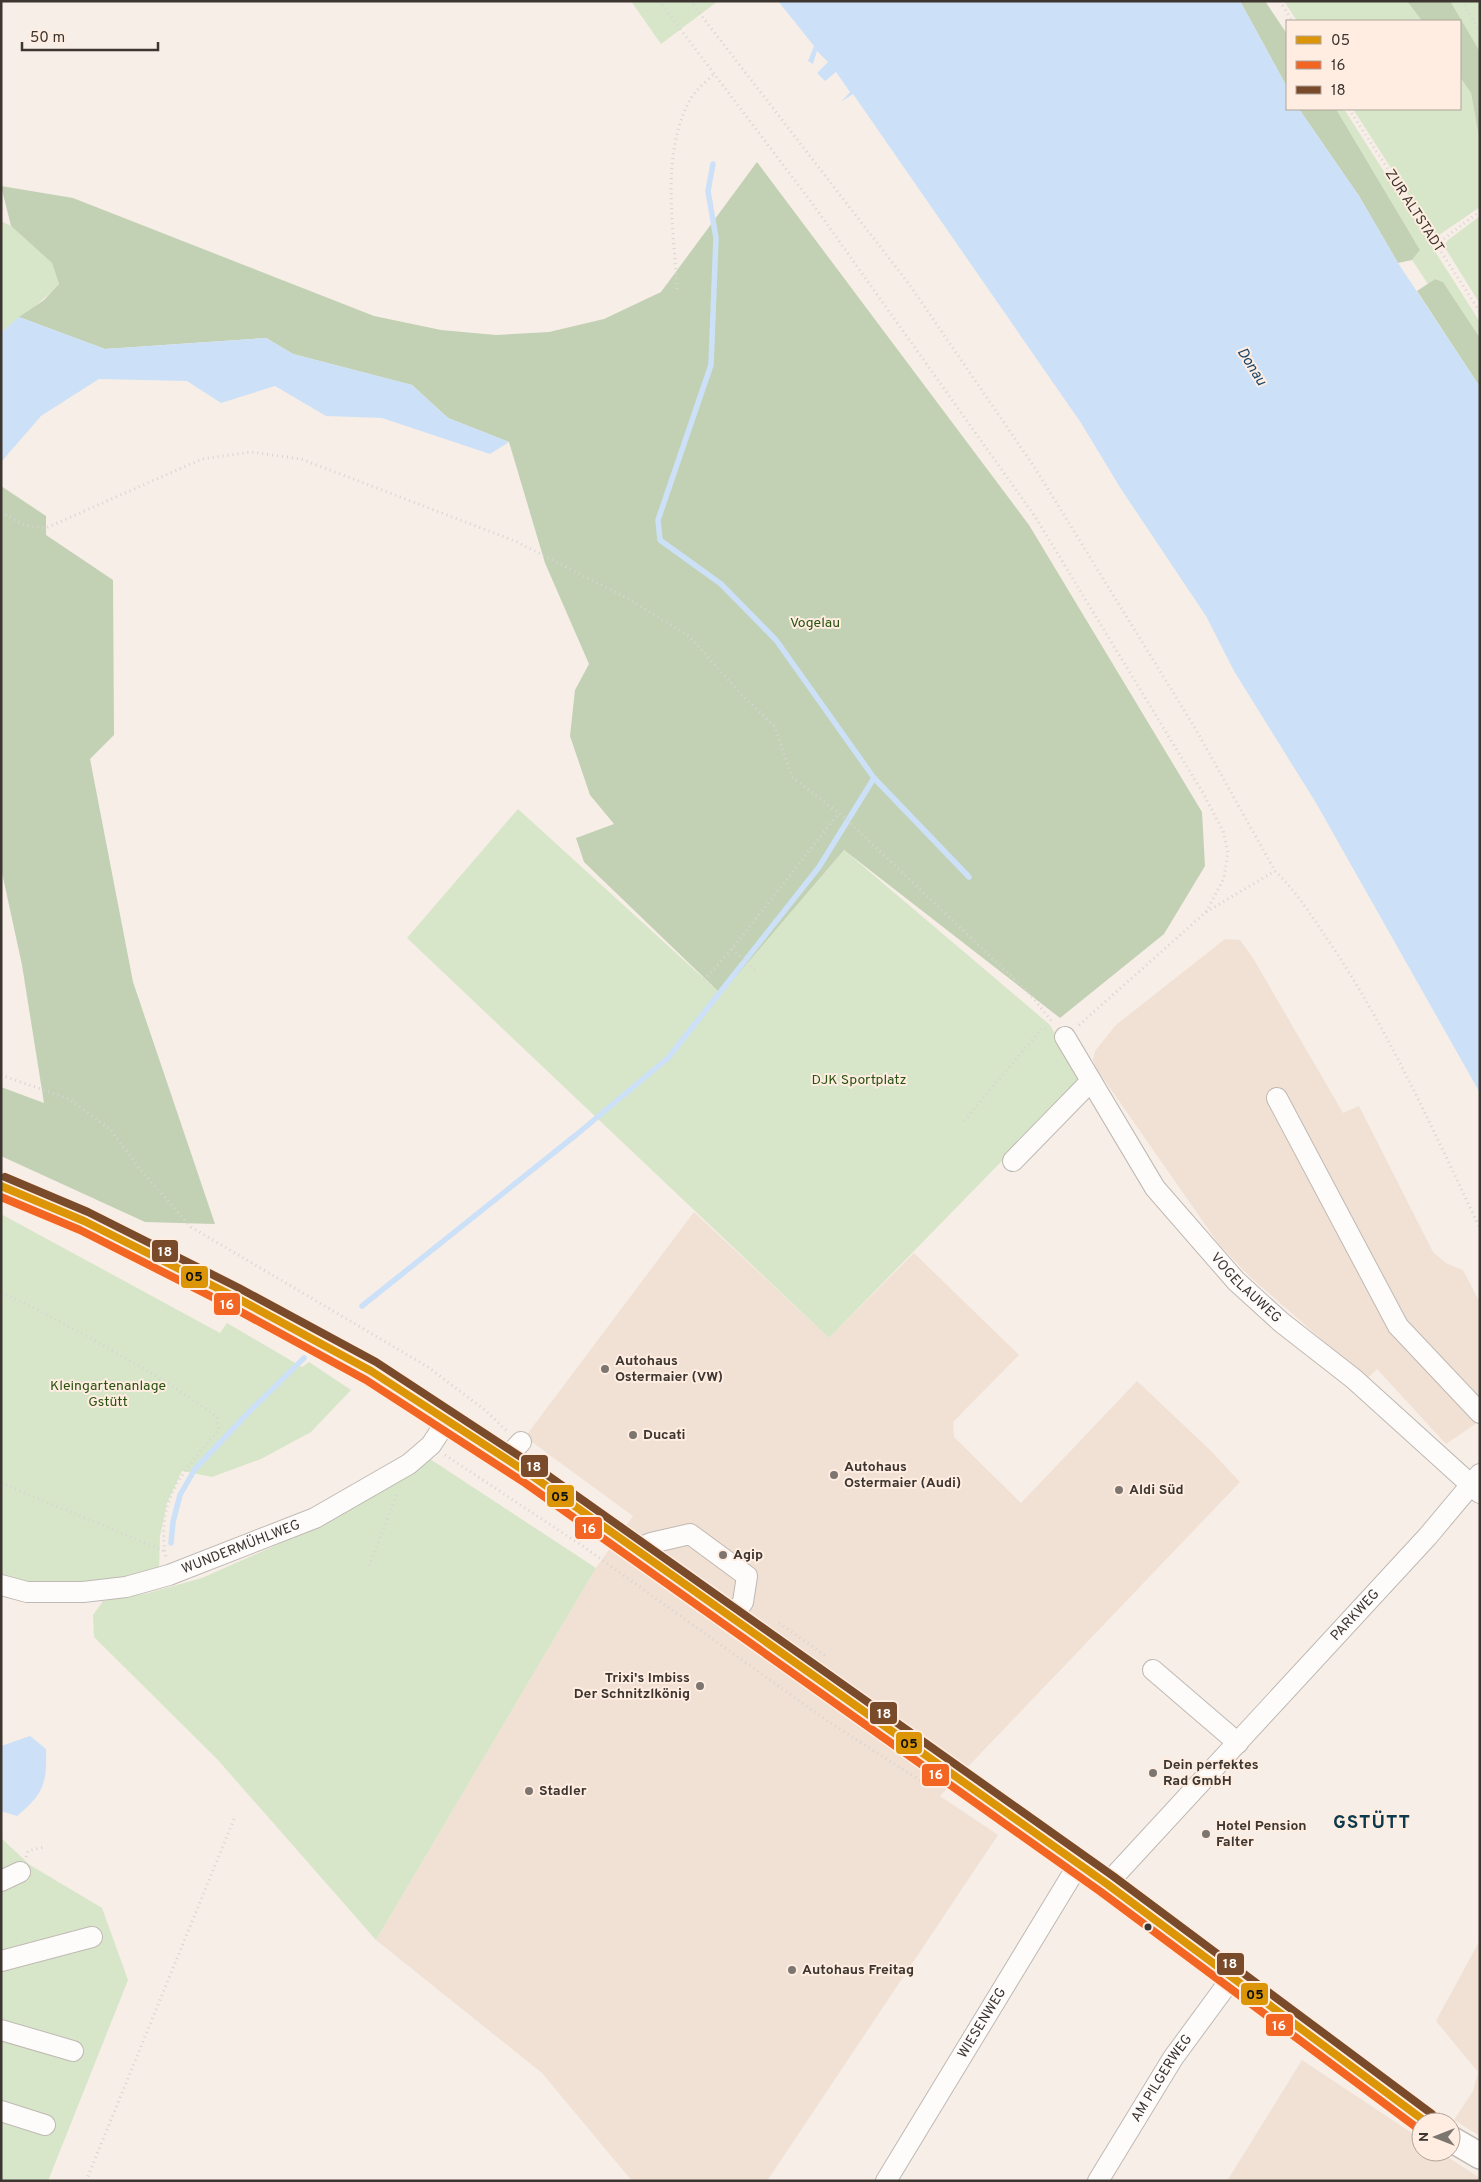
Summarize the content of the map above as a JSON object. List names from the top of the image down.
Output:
{
  "streets": {
    "street": [
      "VOGELAUWEG",
      "WUNDERMÜHLWEG",
      "PARKWEG",
      "WIESENWEG",
      "AM PILGERWEG"
    ],
    "path": ["ZUR ALTSTADT"]
  },
  "crossings": [
    ["VOGELAUWEG", "PARKWEG"]
  ],
  "districts": ["GSTÜTT"],
  "water": ["Donau"],
  "parks": ["Vogelau", "DJK Sportplatz", "Kleingartenanlage Gstütt"],
  "places": [
    "Autohaus Ostermaier (VW)",
    "Ducati",
    "Autohaus Ostermaier (Audi)",
    "Aldi Süd",
    "Agip",
    "Trixi's Imbiss Der Schnitzlkönig",
    "Dein perfektes Rad GmbH",
    "Stadler",
    "Hotel Pension Falter",
    "Autohaus Freitag"
  ],
  "lines": ["transit line 18", "transit line 05", "transit line 16"],
  "legend": ["05", "16", "18"],
  "scale_bar": "50 m",
  "north": "left"
}
